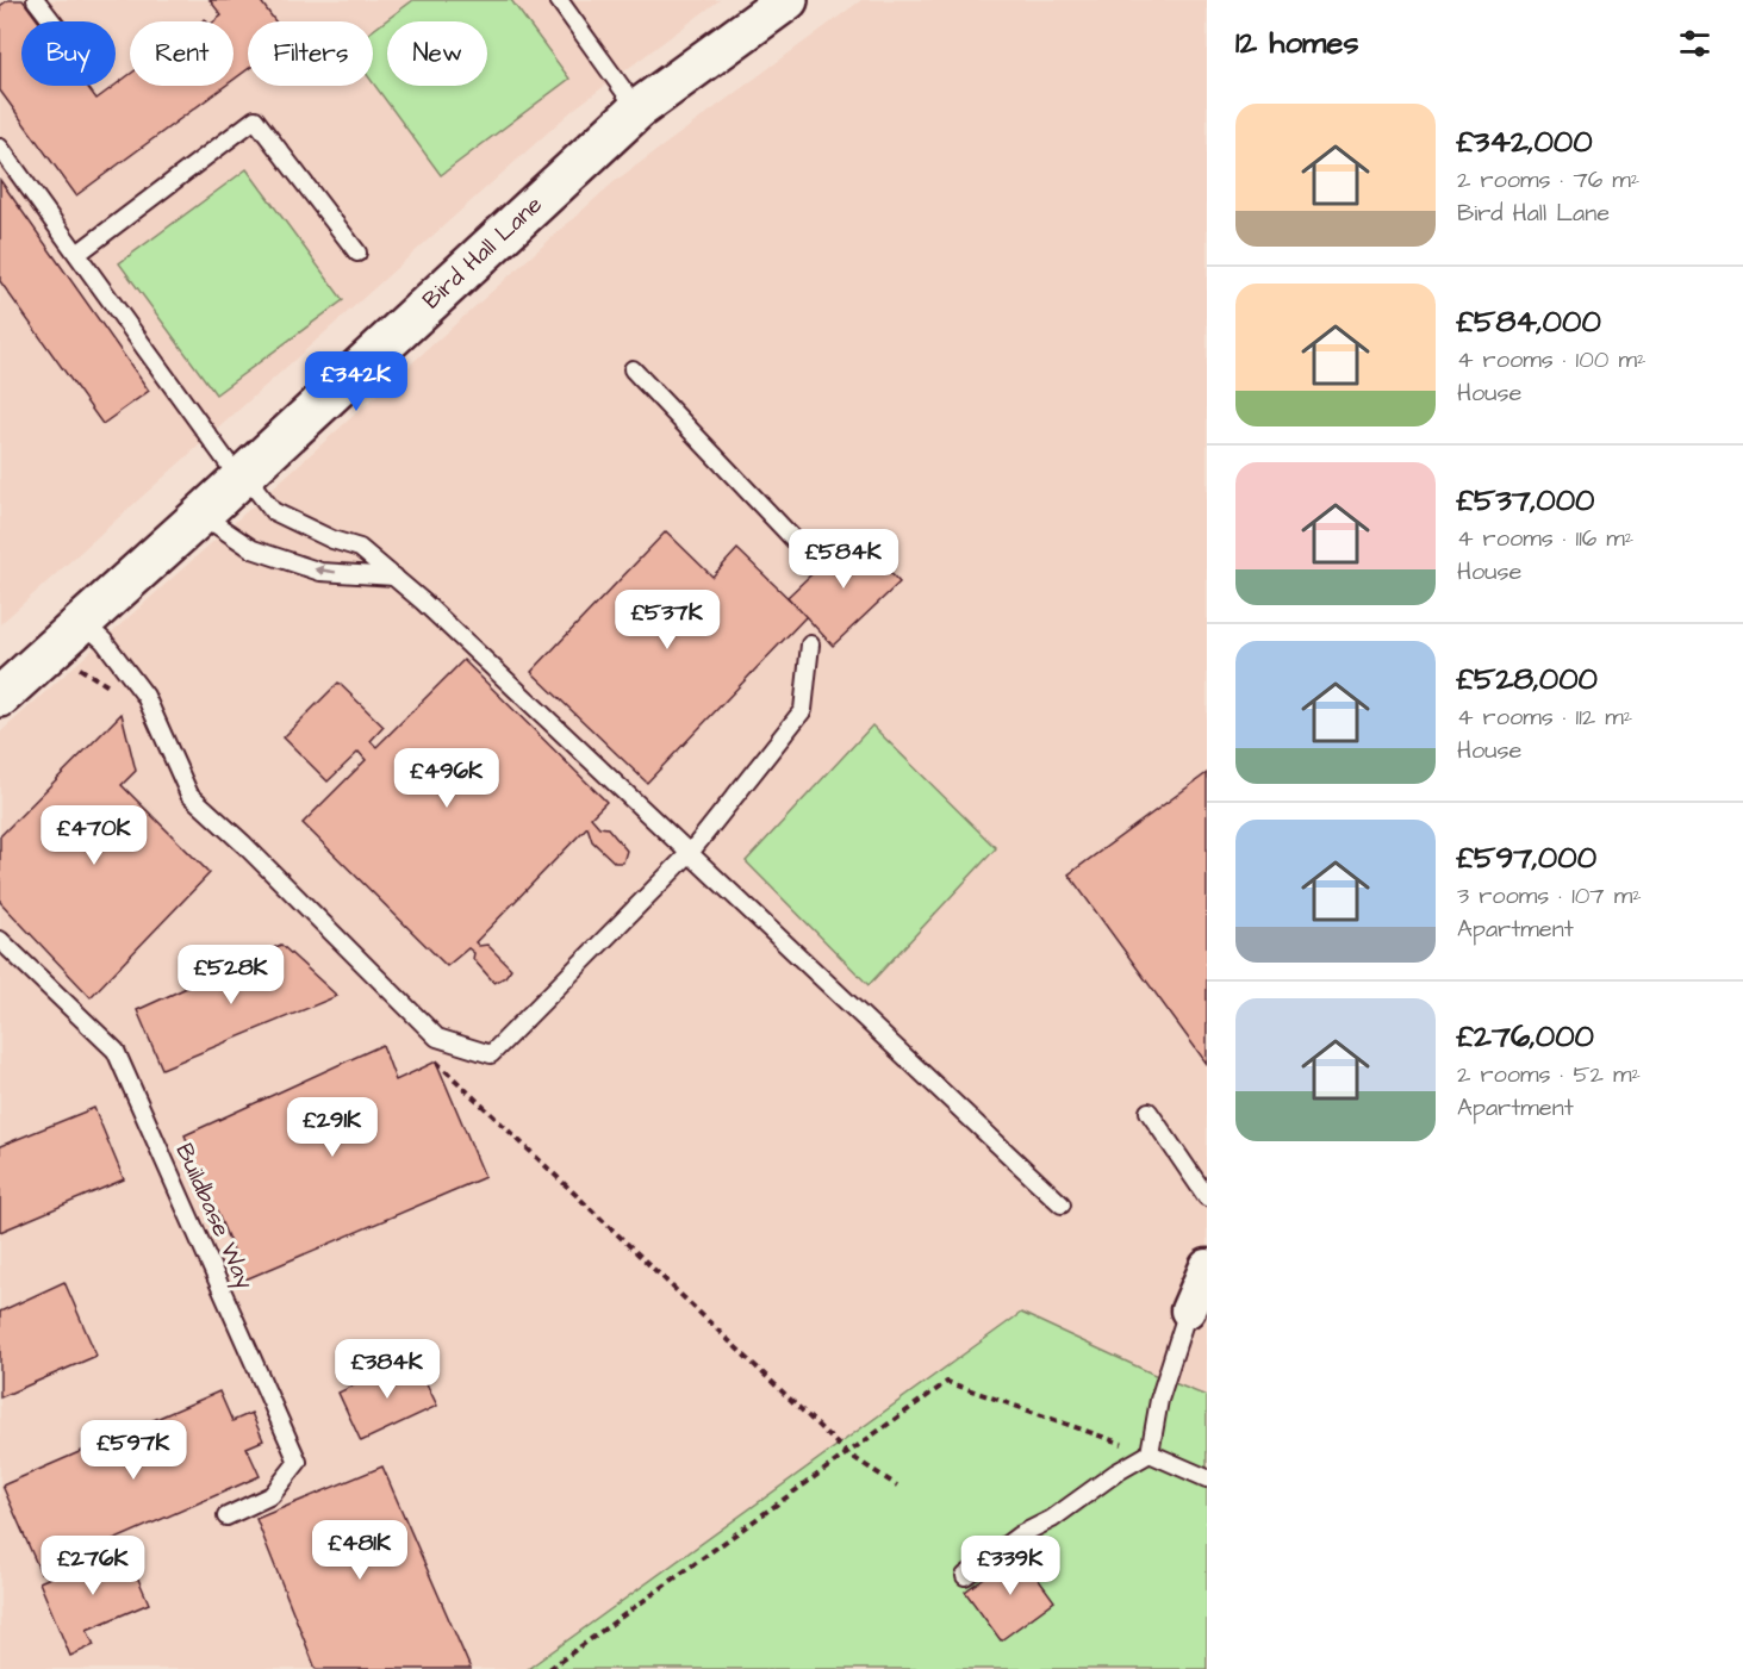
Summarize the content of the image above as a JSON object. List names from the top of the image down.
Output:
{
  "streets": {
    "street": ["Bird Hall Lane"],
    "lane": ["Buildbase Way"]
  },
  "page": {
    "heading": "12 homes",
    "chip": [
      "Buy",
      "Rent",
      "Filters",
      "New"
    ],
    "list": [
      {
        "name": "£342,000",
        "note": "2 rooms · 76 m² · Bird Hall Lane"
      },
      {
        "name": "£584,000",
        "note": "4 rooms · 100 m² · House"
      },
      {
        "name": "£537,000",
        "note": "4 rooms · 116 m² · House"
      },
      {
        "name": "£528,000",
        "note": "4 rooms · 112 m² · House"
      },
      {
        "name": "£597,000",
        "note": "3 rooms · 107 m² · Apartment"
      },
      {
        "name": "£276,000",
        "note": "2 rooms · 52 m² · Apartment"
      }
    ],
    "price": [
      "£342K",
      "£584K",
      "£537K",
      "£496K",
      "£470K",
      "£528K",
      "£291K",
      "£384K",
      "£597K",
      "£481K",
      "£276K",
      "£339K"
    ]
  }
}
